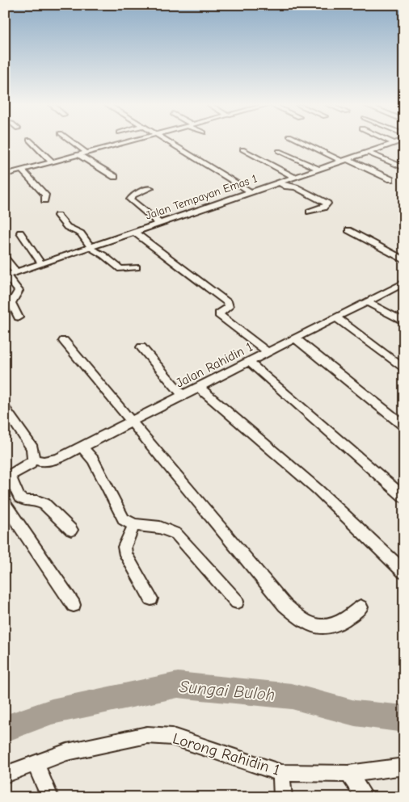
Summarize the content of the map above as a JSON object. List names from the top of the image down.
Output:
{
  "streets": {
    "street": ["Jalan Tempayan Emas 1", "Jalan Rahidin 1", "Lorong Rahidin 1"]
  },
  "water": ["Sungai Buloh"]
}
